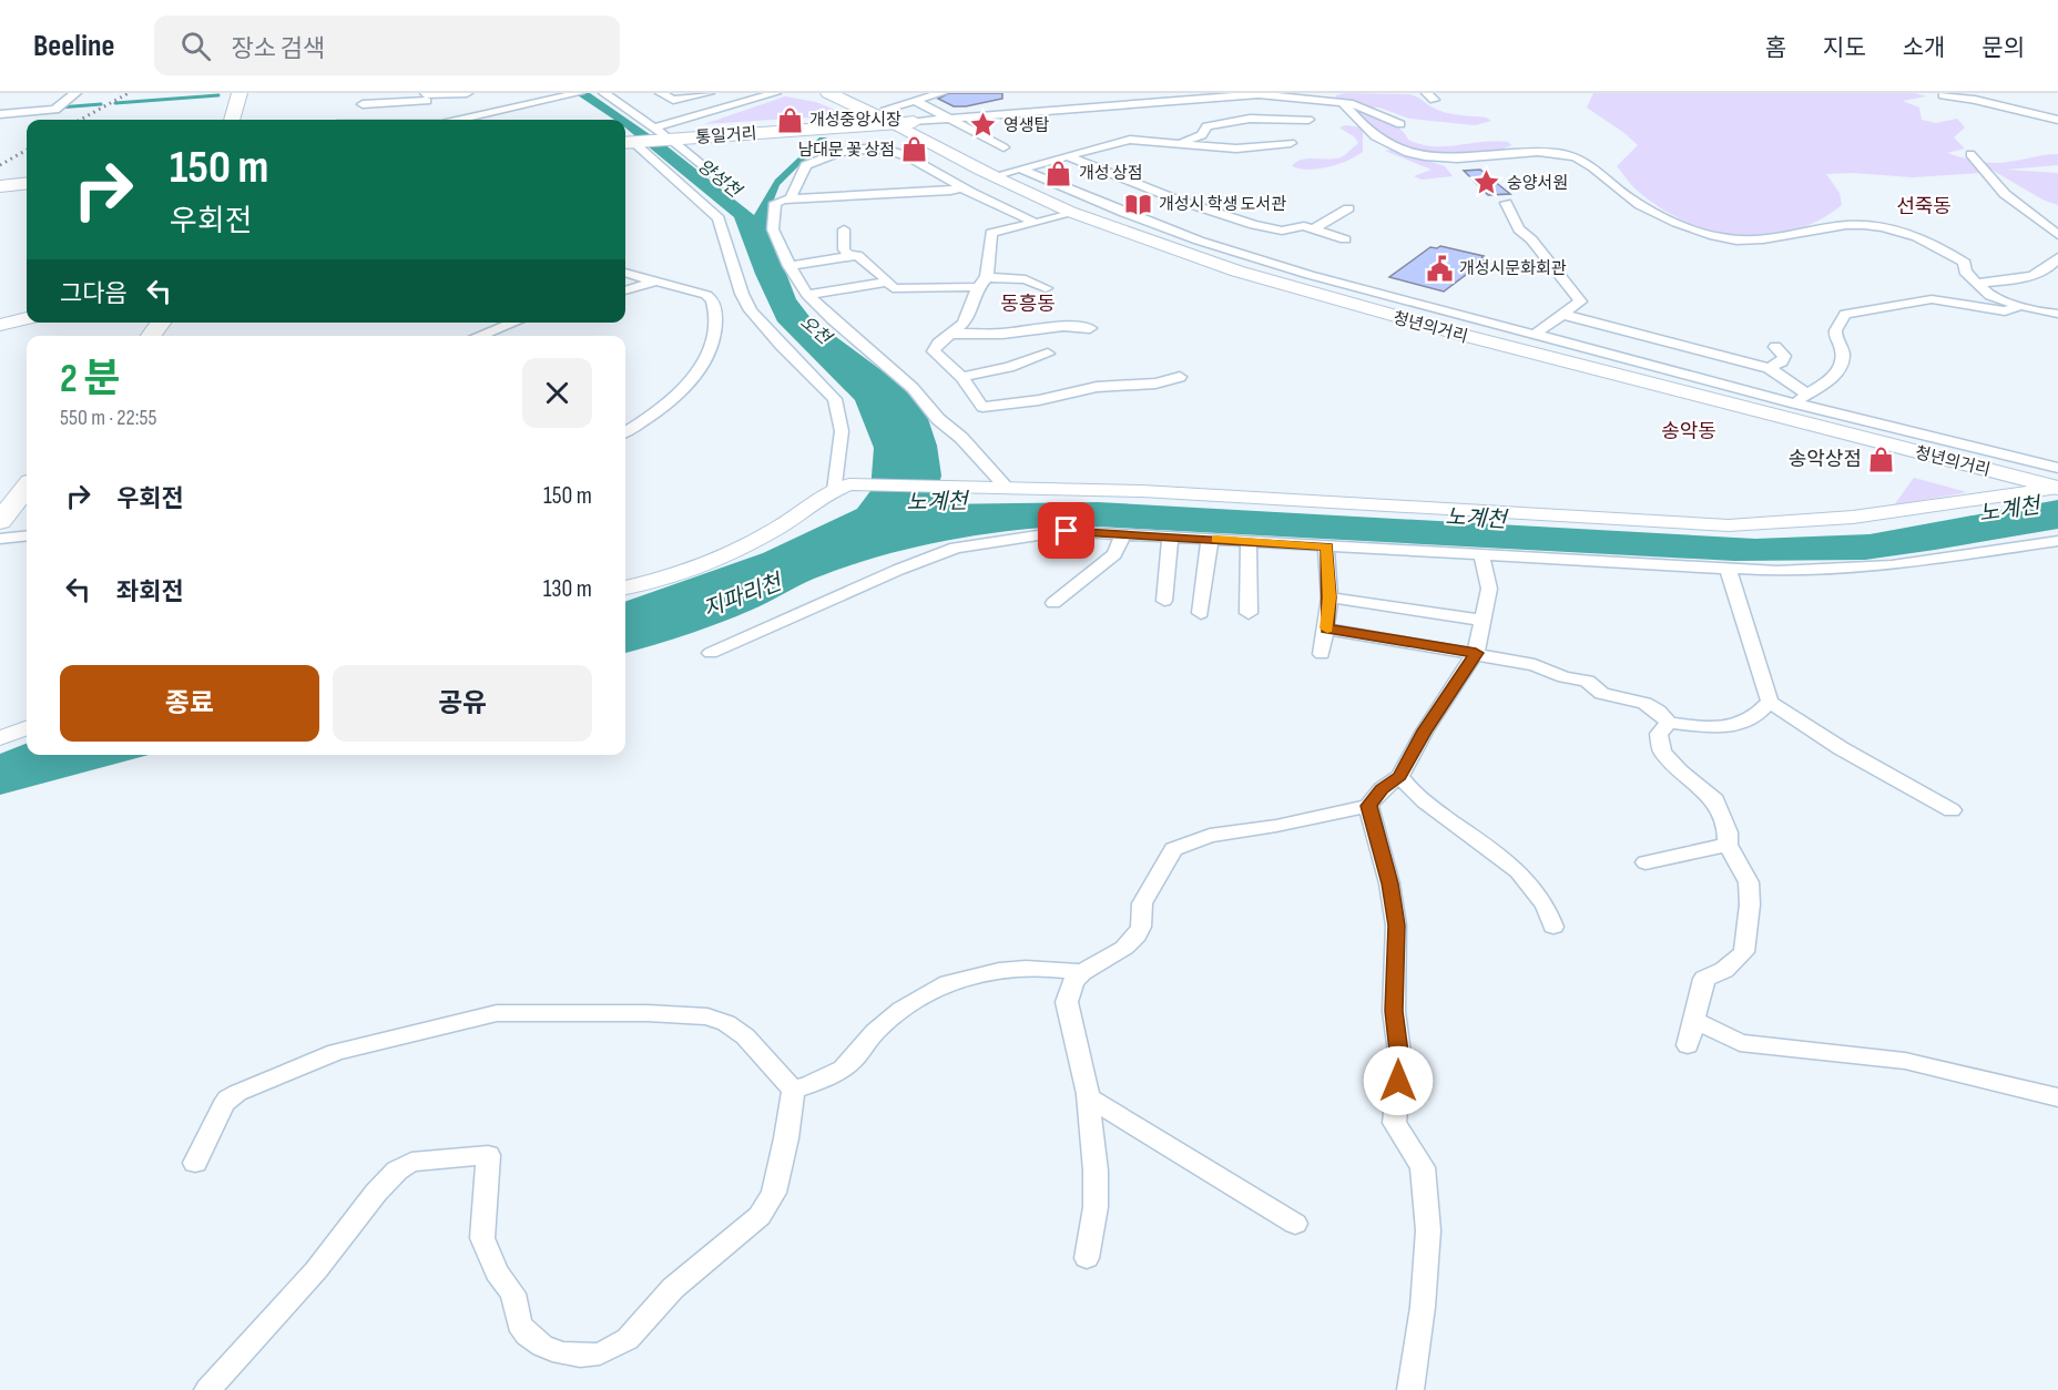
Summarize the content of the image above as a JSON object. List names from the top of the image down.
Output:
{
  "streets": {
    "main road": ["통일거리", "청년의거리"]
  },
  "crossings": [
    ["통일거리", "청년의거리"]
  ],
  "districts": ["선죽동", "동흥동", "송악동"],
  "water": [
    "양성천",
    "오천",
    "노계천",
    "지파리천"
  ],
  "places": {
    "shop": [
      "개성중앙시장",
      "남대문 꽃 상점",
      "개성 상점",
      "송악상점"
    ],
    "place": ["영생탑", "숭양서원"],
    "library": ["개성시 학생 도서관"],
    "public building": ["개성시문화회관"]
  },
  "page": {
    "header": "Beeline",
    "search": "장소 검색",
    "nav": [
      "홈",
      "지도",
      "소개",
      "문의"
    ],
    "turn": ["150 m", "우회전"],
    "then": "그다음",
    "heading": ["2 분", "550 m · 22:55"],
    "list": [
      {
        "name": "우회전",
        "value": "150 m"
      },
      {
        "name": "좌회전",
        "value": "130 m"
      }
    ],
    "buttons": ["종료", "공유"]
  }
}
